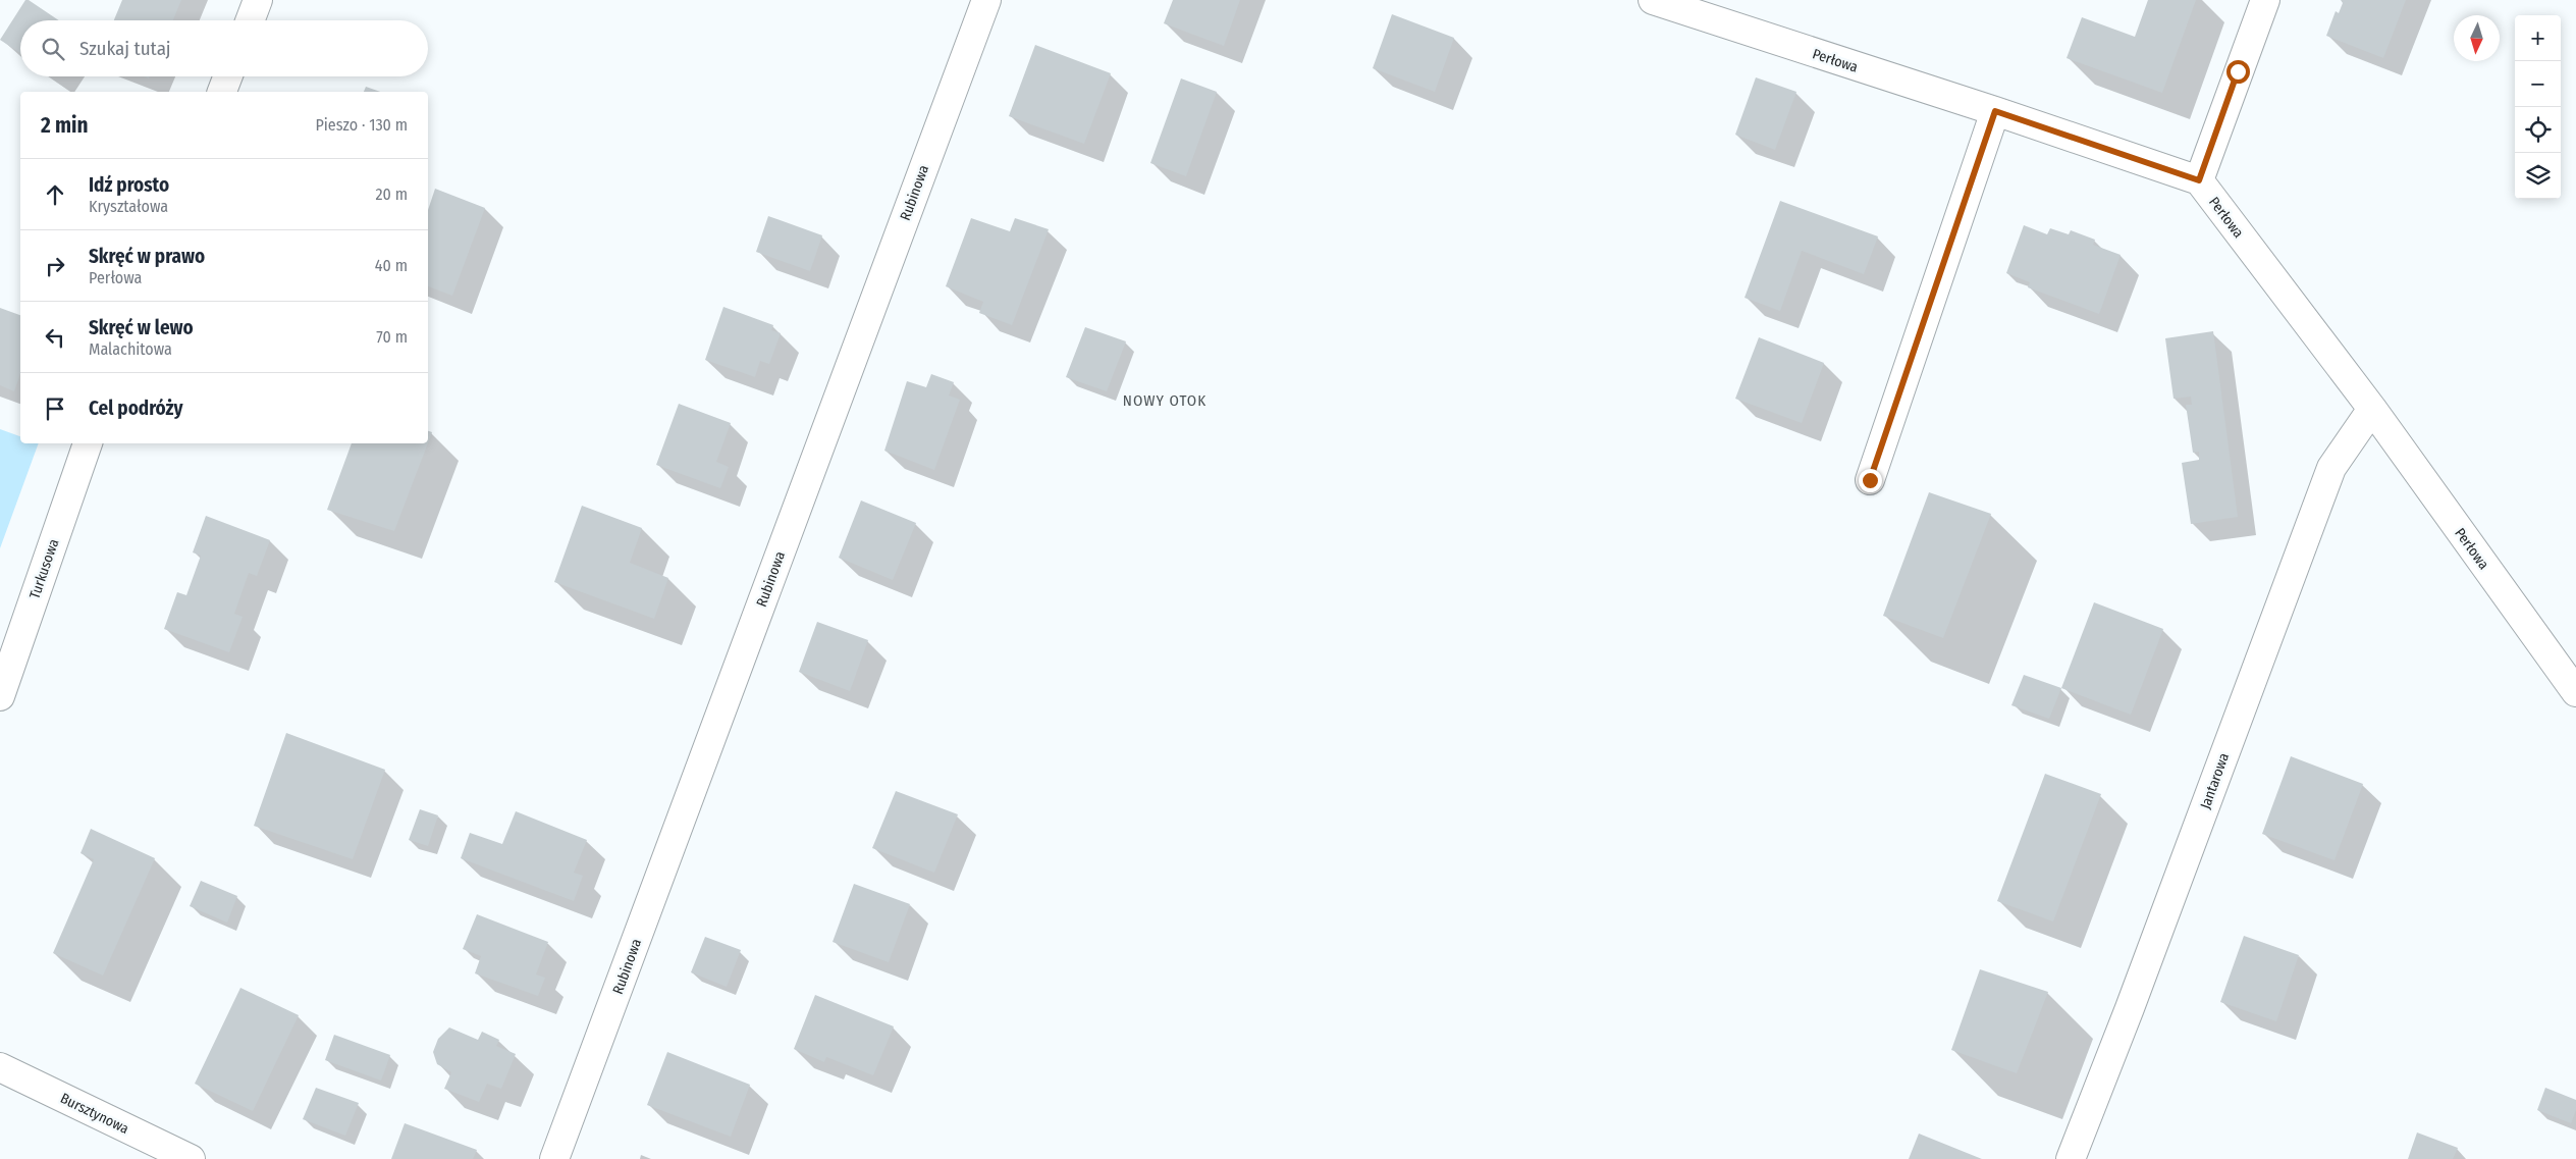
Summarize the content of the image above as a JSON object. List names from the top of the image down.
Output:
{
  "streets": {
    "street": [
      "Perłowa",
      "Rubinowa",
      "Turkusowa",
      "Jantarowa",
      "Bursztynowa"
    ]
  },
  "crossings": [
    ["Perłowa", "Jantarowa"]
  ],
  "districts": ["NOWY OTOK"],
  "north": "bottom",
  "page": {
    "map_buttons": ["+", "−"],
    "search": "Szukaj tutaj",
    "heading": ["2 min", "Pieszo · 130 m"],
    "list": [
      ["Idź prosto", "Kryształowa", "20 m"],
      ["Skręć w prawo", "Perłowa", "40 m"],
      ["Skręć w lewo", "Malachitowa", "70 m"],
      "Cel podróży"
    ]
  }
}
